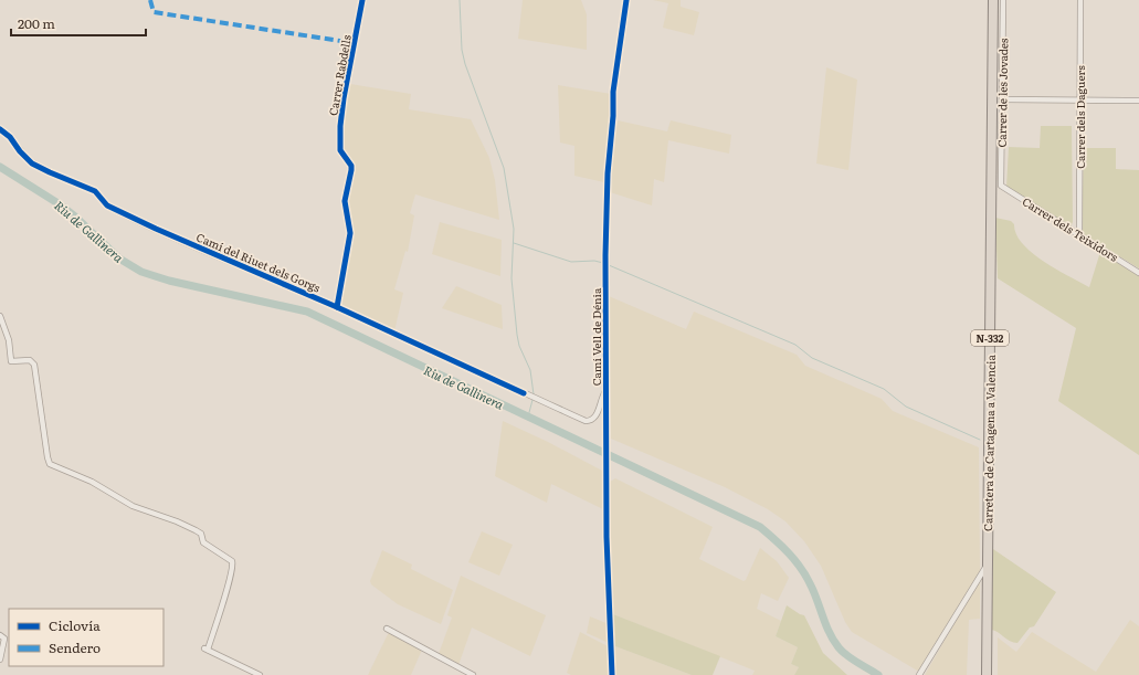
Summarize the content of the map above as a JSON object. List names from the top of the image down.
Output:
{
  "streets": {
    "highway": ["N-332", "Carretera de Cartagena a Valencia"],
    "street": [
      "Carrer Rabdells",
      "Carrer de les Jovades",
      "Carrer dels Daguers",
      "Carrer dels Teixidors",
      "Camí del Riuet dels Gorgs",
      "Camí Vell de Dénia"
    ]
  },
  "crossings": [
    ["Carrer Rabdells", "Camí del Riuet dels Gorgs"],
    ["Carrer de les Jovades", "Carrer dels Teixidors"],
    ["Carrer dels Daguers", "Carrer dels Teixidors"],
    ["Camí del Riuet dels Gorgs", "Camí Vell de Dénia"]
  ],
  "water": ["Riu de Gallinera"],
  "legend": ["Ciclovía", "Sendero"],
  "scale_bar": "200 m"
}
